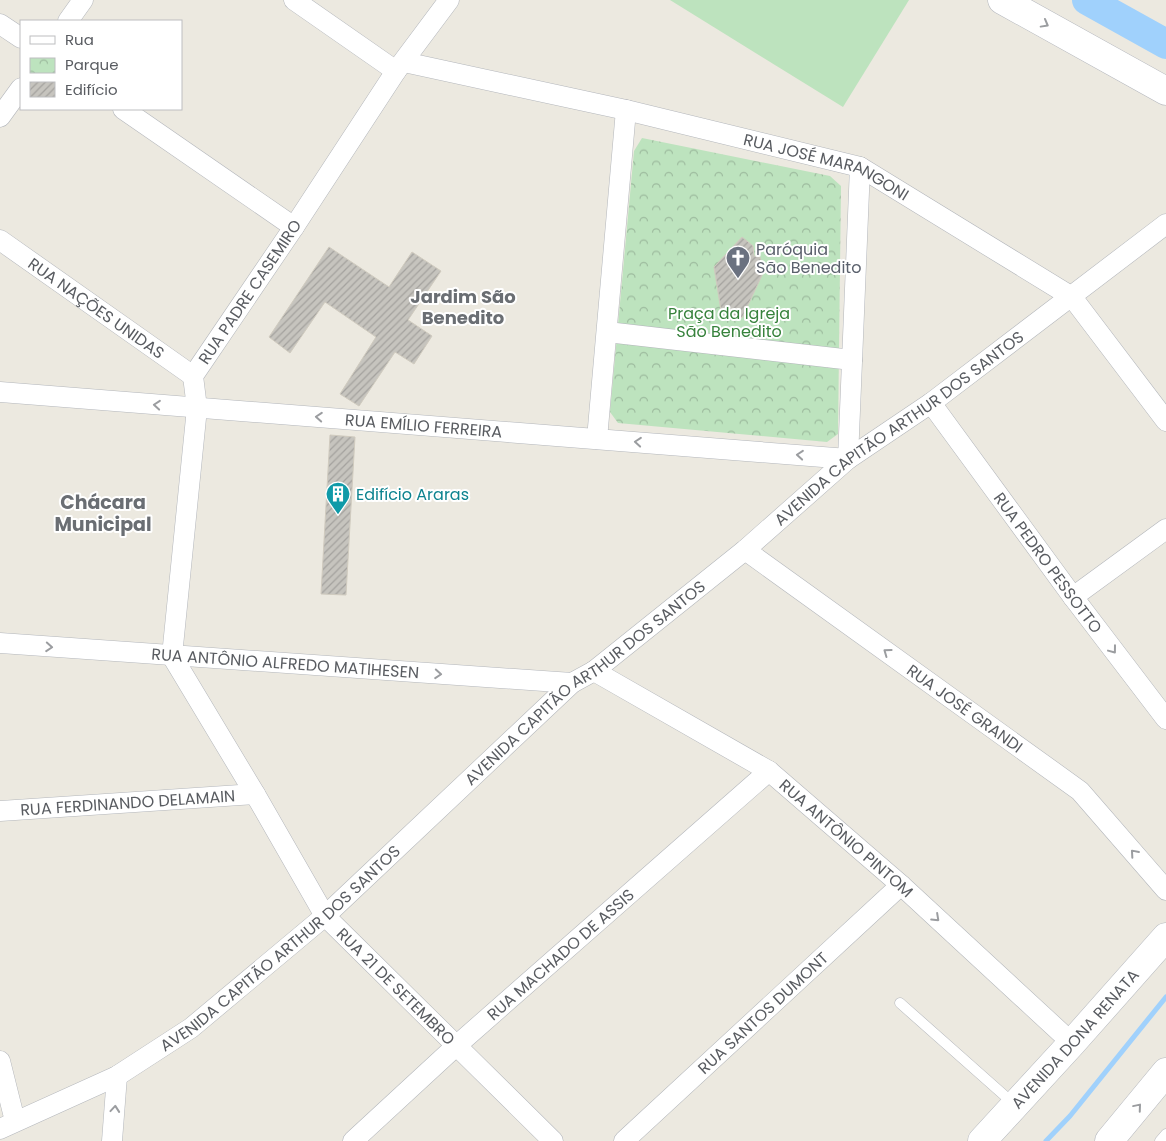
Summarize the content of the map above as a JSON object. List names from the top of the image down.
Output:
{
  "streets": {
    "main road": ["AVENIDA DONA RENATA"],
    "street": [
      "RUA JOSÉ MARANGONI",
      "RUA PADRE CASEMIRO",
      "RUA NAÇÕES UNIDAS",
      "RUA EMÍLIO FERREIRA",
      "AVENIDA CAPITÃO ARTHUR DOS SANTOS",
      "RUA PEDRO PESSOTTO",
      "RUA ANTÔNIO ALFREDO MATIHESEN",
      "RUA JOSÉ GRANDI",
      "RUA FERDINANDO DELAMAIN",
      "RUA ANTÔNIO PINTOM",
      "RUA MACHADO DE ASSIS",
      "RUA 21 DE SETEMBRO",
      "RUA SANTOS DUMONT"
    ]
  },
  "crossings": [
    ["RUA JOSÉ MARANGONI", "RUA PADRE CASEMIRO"],
    ["RUA JOSÉ MARANGONI", "AVENIDA CAPITÃO ARTHUR DOS SANTOS"],
    ["RUA PADRE CASEMIRO", "RUA NAÇÕES UNIDAS"],
    ["RUA PADRE CASEMIRO", "RUA EMÍLIO FERREIRA"],
    ["RUA PADRE CASEMIRO", "RUA ANTÔNIO ALFREDO MATIHESEN"],
    ["RUA PADRE CASEMIRO", "RUA 21 DE SETEMBRO"],
    ["RUA EMÍLIO FERREIRA", "AVENIDA CAPITÃO ARTHUR DOS SANTOS"],
    ["AVENIDA CAPITÃO ARTHUR DOS SANTOS", "RUA PEDRO PESSOTTO"],
    ["AVENIDA CAPITÃO ARTHUR DOS SANTOS", "RUA ANTÔNIO ALFREDO MATIHESEN"],
    ["AVENIDA CAPITÃO ARTHUR DOS SANTOS", "RUA JOSÉ GRANDI"],
    ["AVENIDA CAPITÃO ARTHUR DOS SANTOS", "RUA ANTÔNIO PINTOM"],
    ["AVENIDA CAPITÃO ARTHUR DOS SANTOS", "RUA 21 DE SETEMBRO"],
    ["RUA ANTÔNIO ALFREDO MATIHESEN", "RUA 21 DE SETEMBRO"],
    ["RUA FERDINANDO DELAMAIN", "RUA 21 DE SETEMBRO"],
    ["RUA ANTÔNIO PINTOM", "RUA MACHADO DE ASSIS"],
    ["RUA ANTÔNIO PINTOM", "RUA SANTOS DUMONT"],
    ["RUA ANTÔNIO PINTOM", "AVENIDA DONA RENATA"],
    ["RUA MACHADO DE ASSIS", "RUA 21 DE SETEMBRO"]
  ],
  "one_way": [
    "RUA EMÍLIO FERREIRA",
    "RUA PEDRO PESSOTTO",
    "RUA ANTÔNIO ALFREDO MATIHESEN",
    "RUA JOSÉ GRANDI",
    "RUA ANTÔNIO PINTOM"
  ],
  "districts": ["Jardim São Benedito", "Chácara Municipal"],
  "parks": ["Praça da Igreja São Benedito"],
  "places": {
    "church": ["Paróquia São Benedito"],
    "building": ["Edifício Araras"]
  },
  "legend": ["Rua", "Parque", "Edifício"]
}
